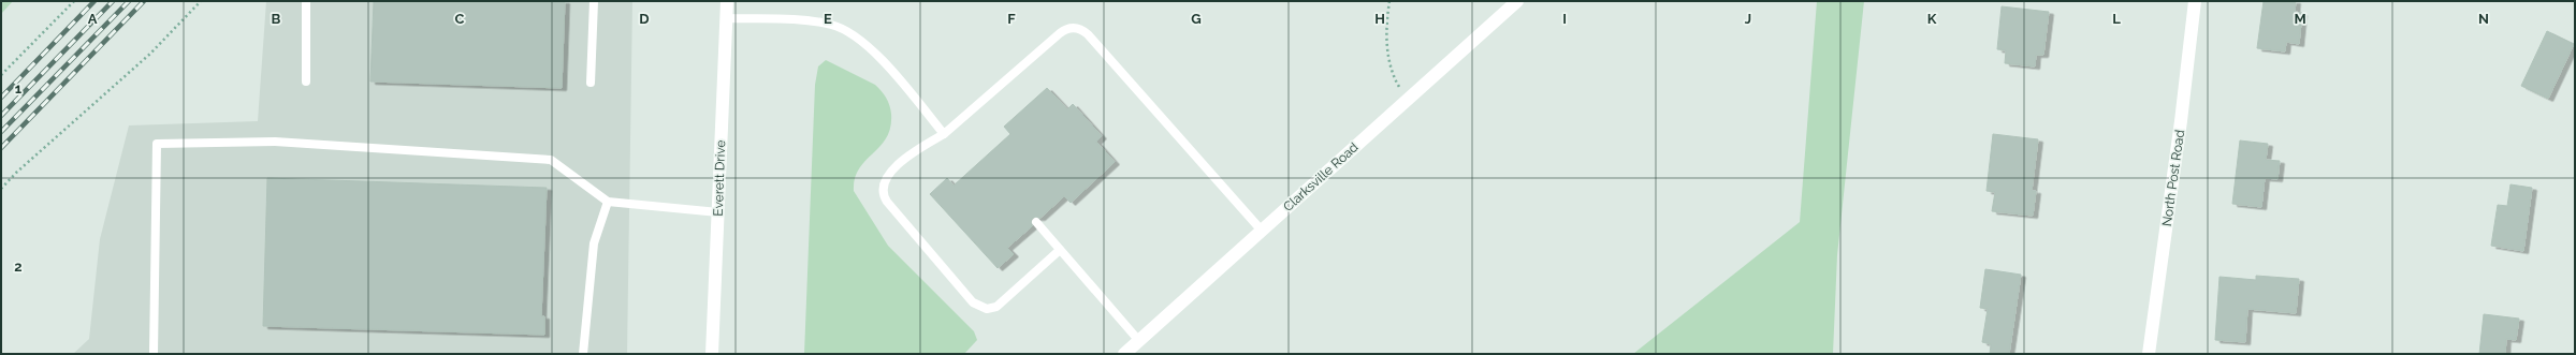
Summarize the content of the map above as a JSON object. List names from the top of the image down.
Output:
{
  "streets": {
    "street": ["Clarksville Road", "Everett Drive", "North Post Road"]
  },
  "grid": {
    "columns": [
      "A",
      "B",
      "C",
      "D",
      "E",
      "F",
      "G",
      "H",
      "I",
      "J",
      "K",
      "L",
      "M",
      "N"
    ],
    "rows": ["1", "2"]
  }
}
